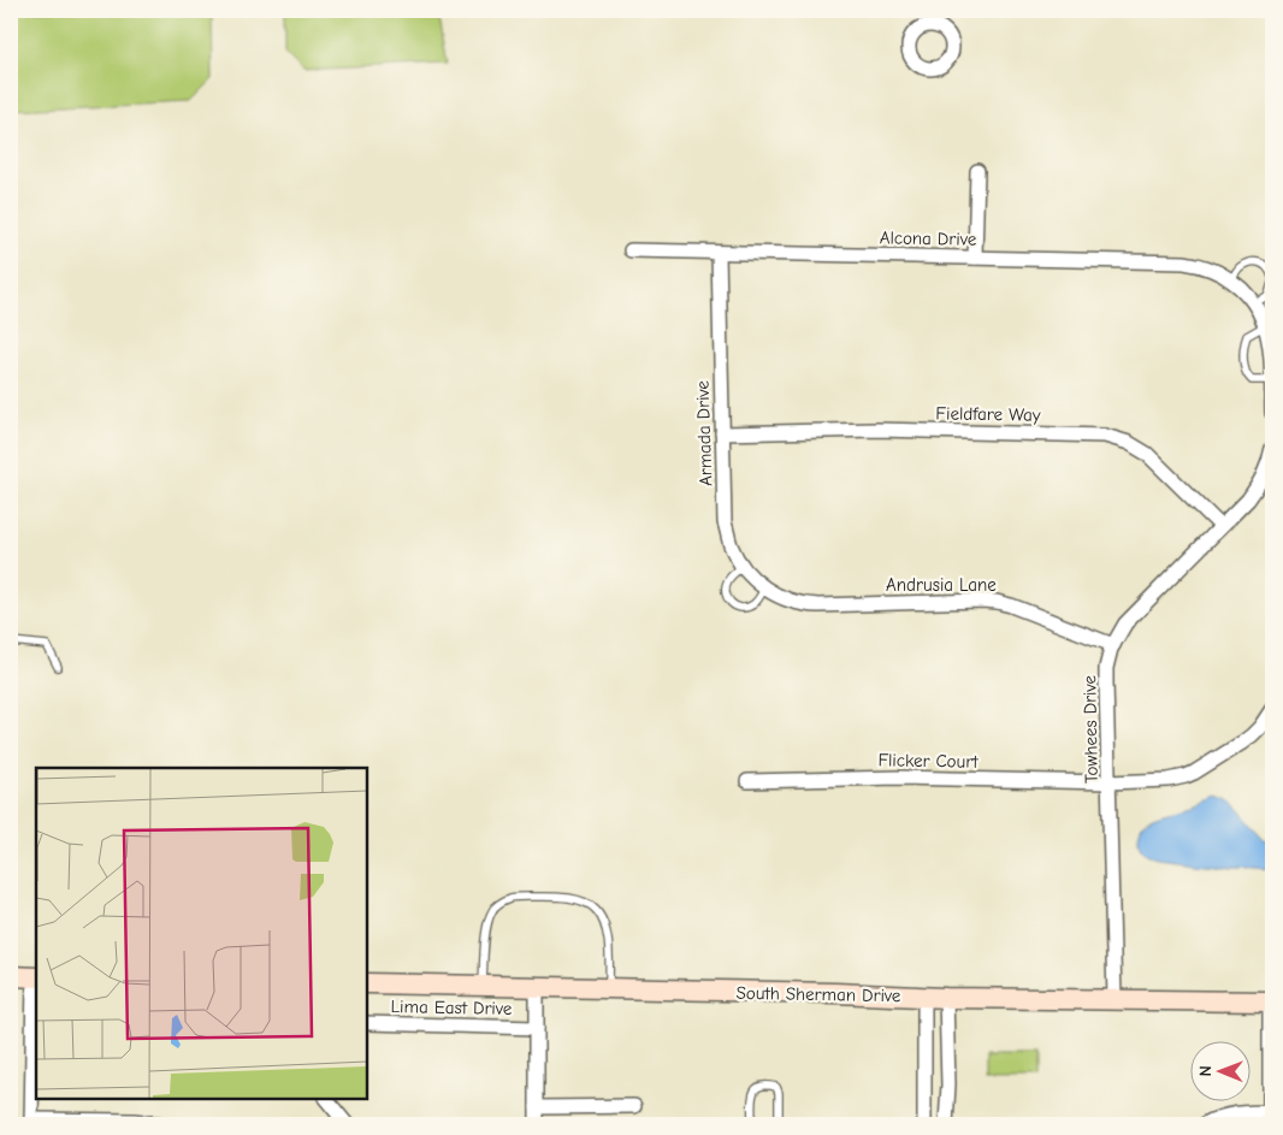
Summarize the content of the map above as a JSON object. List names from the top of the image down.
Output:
{
  "streets": {
    "street": [
      "Alcona Drive",
      "Fieldfare Way",
      "Armada Drive",
      "Andrusia Lane",
      "Towhees Drive",
      "Flicker Court",
      "South Sherman Drive",
      "Lima East Drive"
    ]
  },
  "crossings": [
    ["Alcona Drive", "Armada Drive"],
    ["Fieldfare Way", "Armada Drive"],
    ["Fieldfare Way", "Towhees Drive"],
    ["Armada Drive", "Andrusia Lane"],
    ["Andrusia Lane", "Towhees Drive"],
    ["Towhees Drive", "Flicker Court"],
    ["Towhees Drive", "South Sherman Drive"]
  ],
  "north": "left"
}
